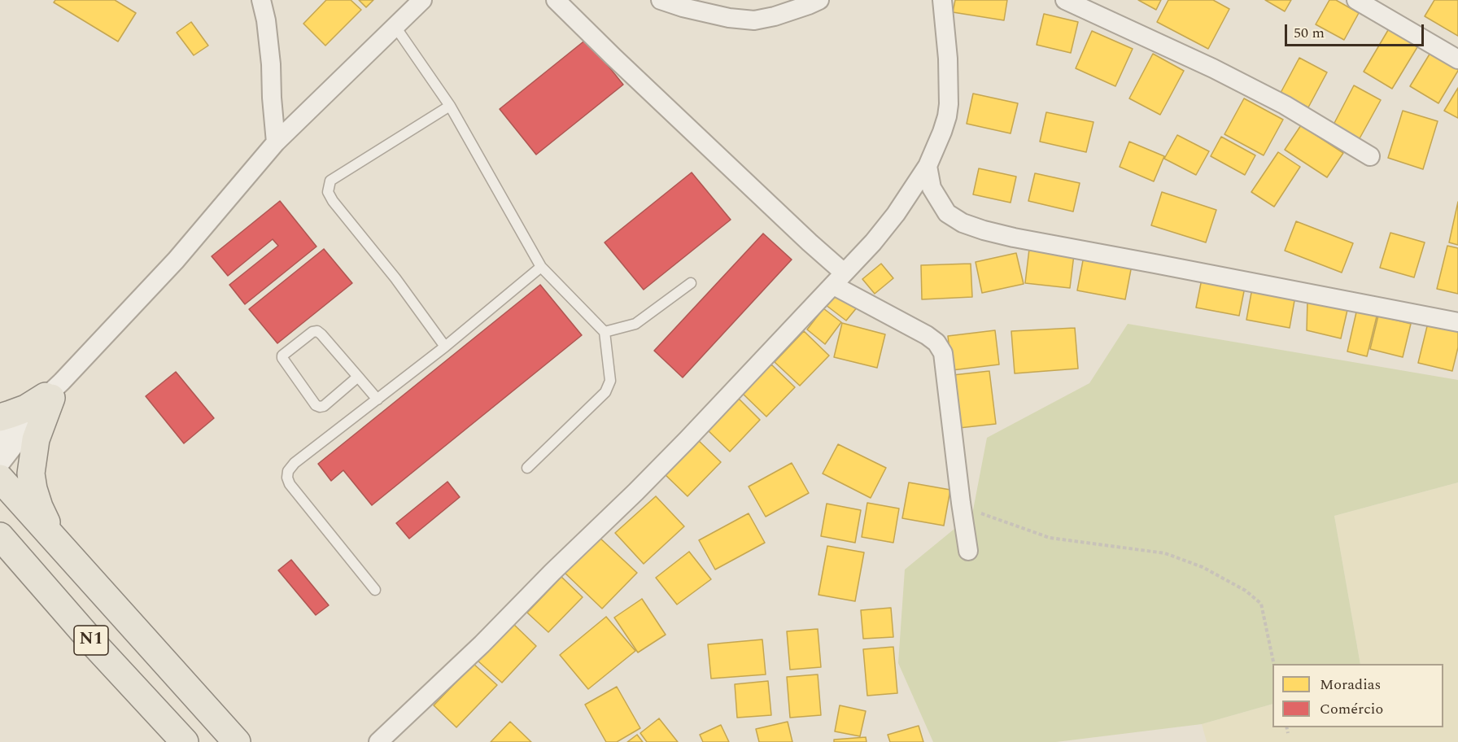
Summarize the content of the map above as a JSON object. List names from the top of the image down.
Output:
{
  "streets": {
    "main road": ["N1"]
  },
  "legend": ["Moradias", "Comércio"],
  "scale_bar": "50 m"
}
